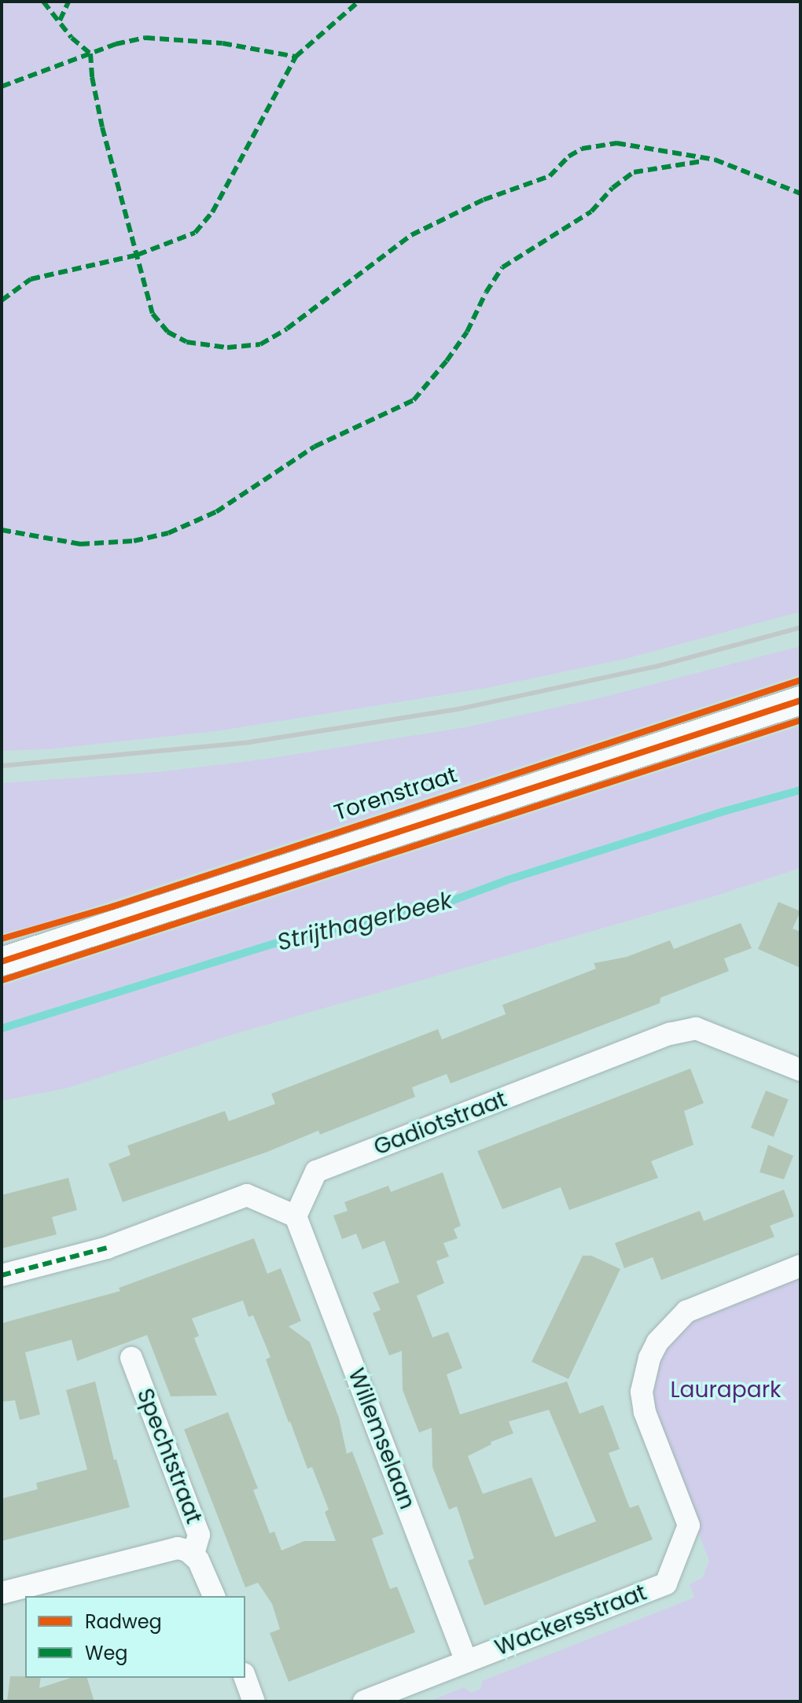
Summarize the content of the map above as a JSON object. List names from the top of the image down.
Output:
{
  "streets": {
    "street": [
      "Torenstraat",
      "Gadiotstraat",
      "Willemselaan",
      "Spechtstraat",
      "Wackersstraat"
    ]
  },
  "crossings": [
    ["Gadiotstraat", "Willemselaan"],
    ["Willemselaan", "Wackersstraat"]
  ],
  "water": ["Strijthagerbeek"],
  "parks": ["Laurapark"],
  "legend": ["Radweg", "Weg"]
}
